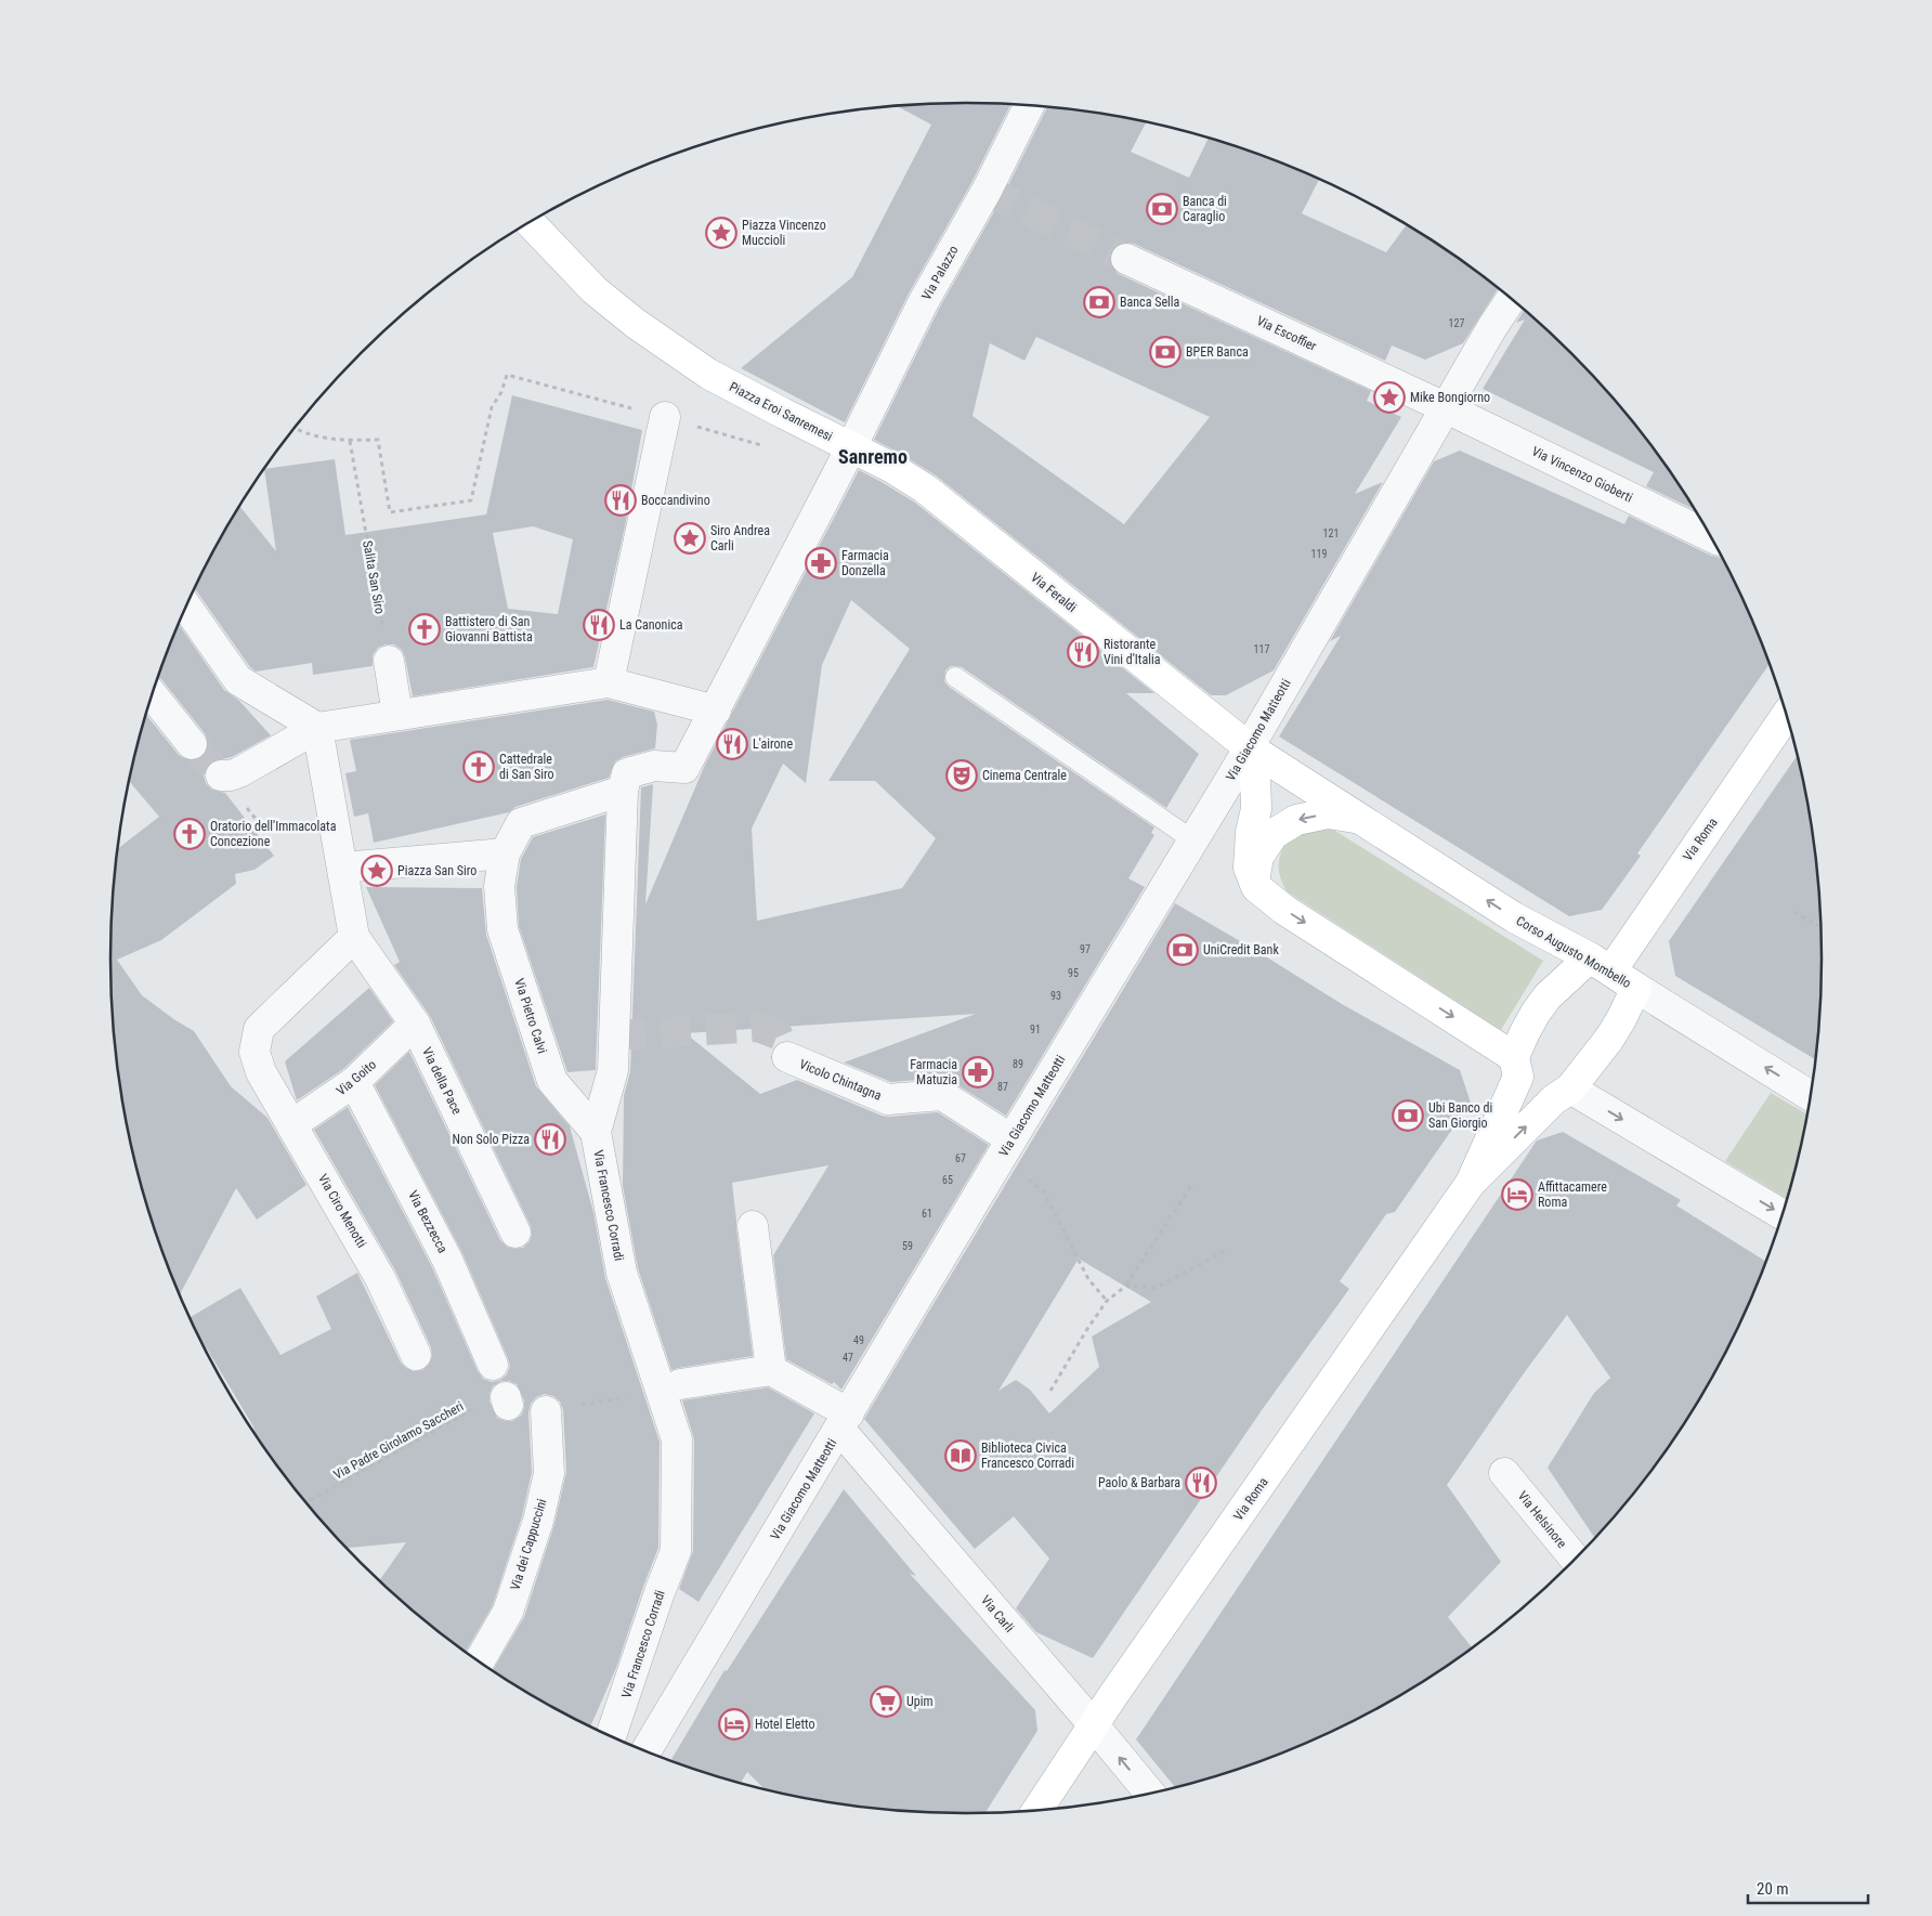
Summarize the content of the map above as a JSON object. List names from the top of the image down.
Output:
{
  "streets": {
    "main road": [
      "Piazza Eroi Sanremesi",
      "Via Feraldi",
      "Via Roma",
      "Corso Augusto Mombello"
    ],
    "street": [
      "Via Palazzo",
      "Via Escoffier",
      "Via Vincenzo Gioberti",
      "Via Giacomo Matteotti",
      "Via Pietro Calvi",
      "Via Goito",
      "Vicolo Chintagna",
      "Via della Pace",
      "Via Francesco Corradi",
      "Via Ciro Menotti",
      "Via Bezzecca",
      "Via Helsinore",
      "Via dei Cappuccini",
      "Via Carli"
    ],
    "path": ["Salita San Siro", "Via Padre Girolamo Saccheri"]
  },
  "crossings": [
    ["Via Palazzo", "Piazza Eroi Sanremesi"],
    ["Via Palazzo", "Via Feraldi"],
    ["Via Escoffier", "Via Vincenzo Gioberti"],
    ["Via Escoffier", "Via Giacomo Matteotti"],
    ["Piazza Eroi Sanremesi", "Via Feraldi"],
    ["Via Vincenzo Gioberti", "Via Giacomo Matteotti"],
    ["Via Feraldi", "Via Giacomo Matteotti"],
    ["Via Feraldi", "Corso Augusto Mombello"],
    ["Via Giacomo Matteotti", "Corso Augusto Mombello"],
    ["Via Giacomo Matteotti", "Vicolo Chintagna"],
    ["Via Giacomo Matteotti", "Via Carli"],
    ["Via Roma", "Corso Augusto Mombello"],
    ["Via Roma", "Via Carli"],
    ["Via Pietro Calvi", "Via Francesco Corradi"],
    ["Via Goito", "Via della Pace"],
    ["Via Goito", "Via Ciro Menotti"],
    ["Via Goito", "Via Bezzecca"],
    ["Via della Pace", "Via Ciro Menotti"]
  ],
  "districts": ["Sanremo"],
  "places": {
    "bank": [
      "Banca di Caraglio",
      "Banca Sella",
      "BPER Banca",
      "UniCredit Bank",
      "Ubi Banco di San Giorgio"
    ],
    "place": [
      "Piazza Vincenzo Muccioli",
      "Mike Bongiorno",
      "Siro Andrea Carli",
      "Piazza San Siro"
    ],
    "restaurant": [
      "Boccandivino",
      "La Canonica",
      "Ristorante Vini d'Italia",
      "L'airone",
      "Non Solo Pizza",
      "Paolo & Barbara"
    ],
    "pharmacy": ["Farmacia Donzella", "Farmacia Matuzia"],
    "church": ["Battistero di San Giovanni Battista", "Cattedrale di San Siro", "Oratorio dell'Immacolata Concezione"],
    "theatre": ["Cinema Centrale"],
    "hotel": ["Affittacamere Roma", "Hotel Eletto"],
    "library": ["Biblioteca Civica Francesco Corradi"],
    "supermarket": ["Upim"]
  },
  "house_numbers": [
    "127",
    "121",
    "119",
    "117",
    "97",
    "95",
    "93",
    "91",
    "89",
    "87",
    "67",
    "65",
    "61",
    "59",
    "49",
    "47"
  ],
  "scale_bar": "20 m"
}
